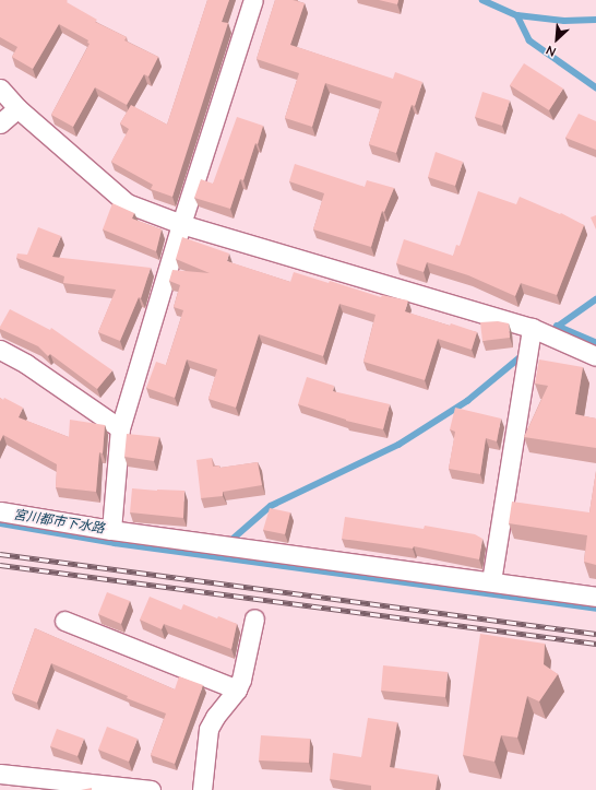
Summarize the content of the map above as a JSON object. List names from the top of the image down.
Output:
{
  "water": ["宮川都市下水路"],
  "north": "bottom left"
}
